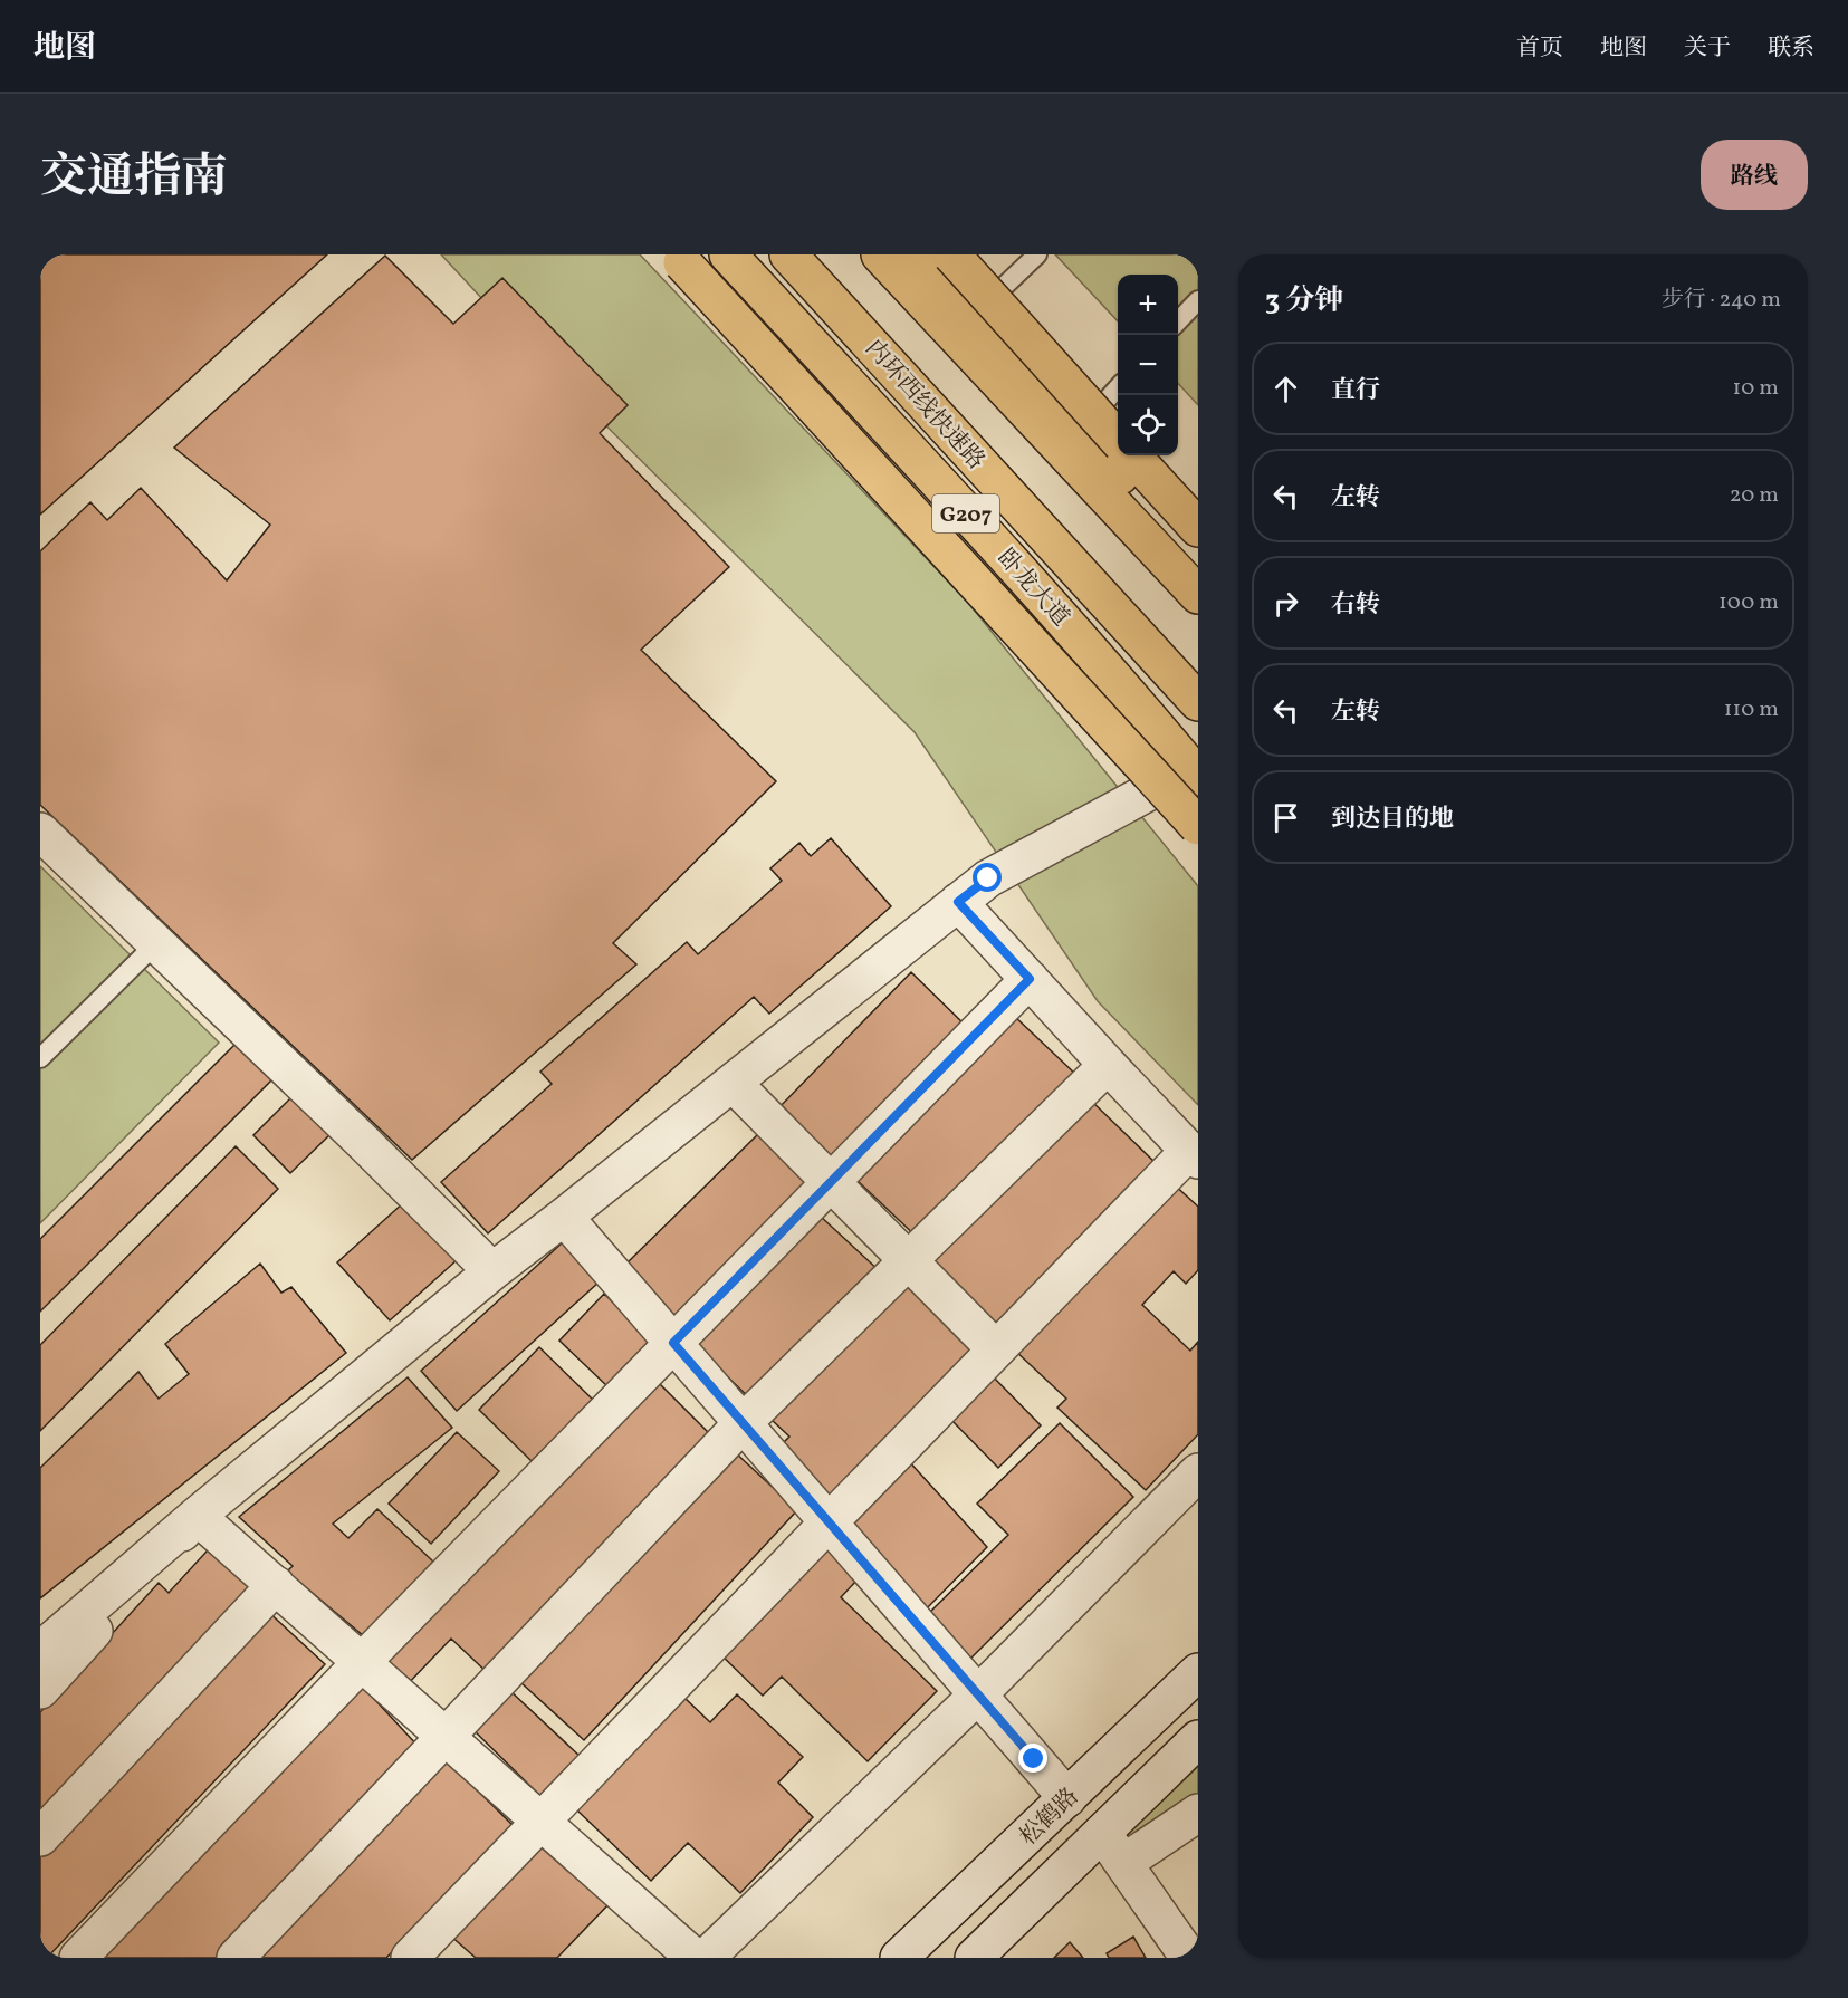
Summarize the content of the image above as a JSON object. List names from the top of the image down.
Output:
{
  "streets": {
    "highway": ["内环西线快速路", "G207", "卧龙大道"],
    "street": ["松鹤路"]
  },
  "page": {
    "header": "地图",
    "nav": [
      "首页",
      "地图",
      "关于",
      "联系"
    ],
    "title": "交通指南",
    "buttons": "路线",
    "heading": ["3 分钟", "步行 · 240 m"],
    "map_buttons": ["+", "−"],
    "list": [
      ["直行", "10 m"],
      ["左转", "20 m"],
      ["右转", "100 m"],
      ["左转", "110 m"],
      "到达目的地"
    ]
  }
}
